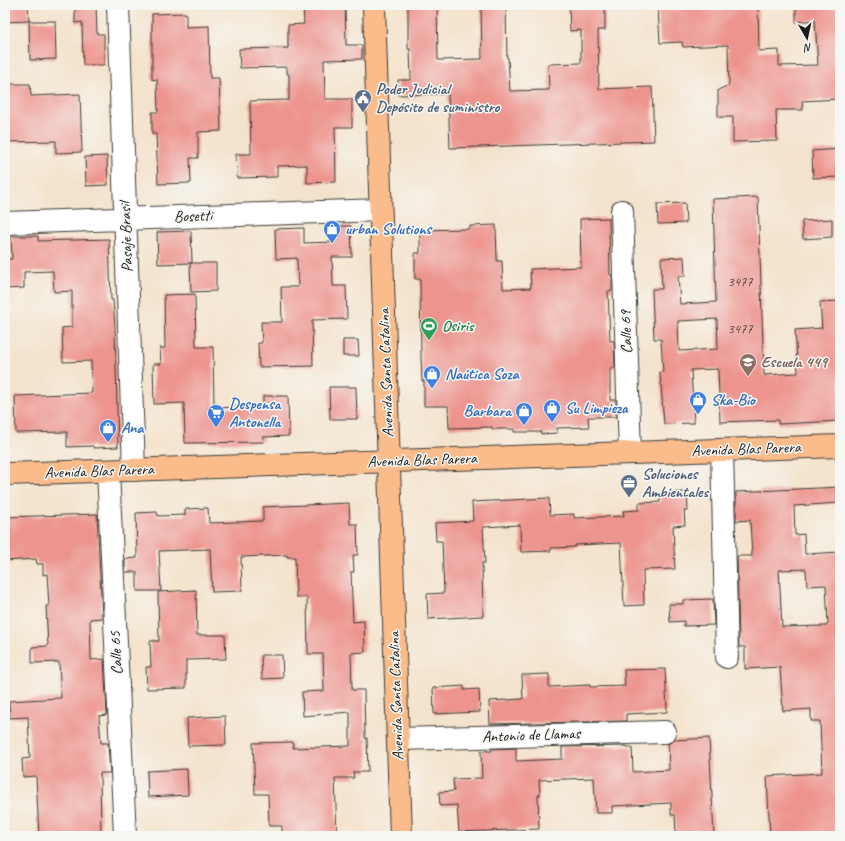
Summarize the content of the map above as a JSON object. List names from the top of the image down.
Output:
{
  "streets": {
    "main road": ["Avenida Santa Catalina", "Avenida Blas Parera"],
    "street": [
      "Bosetti",
      "Pasaje Brasil",
      "Calle 69",
      "Calle 65",
      "Antonio de Llamas"
    ]
  },
  "crossings": [
    ["Bosetti", "Pasaje Brasil"],
    ["Bosetti", "Avenida Santa Catalina"],
    ["Pasaje Brasil", "Avenida Blas Parera"],
    ["Calle 69", "Avenida Blas Parera"],
    ["Avenida Santa Catalina", "Avenida Blas Parera"],
    ["Avenida Santa Catalina", "Antonio de Llamas"],
    ["Avenida Blas Parera", "Calle 65"]
  ],
  "places": {
    "public building": ["Poder Judicial Depósito de suministro"],
    "shop": [
      "urban Solutions",
      "Naútica Soza",
      "Ska-Bio",
      "Su Limpieza",
      "Barbara",
      "Ana"
    ],
    "sports": ["Osiris"],
    "school or university": ["Escuela 449"],
    "supermarket": ["Despensa Antonella"],
    "office": ["Soluciones Ambientales"]
  },
  "house_numbers": ["3477", "3477"],
  "north": "bottom"
}
